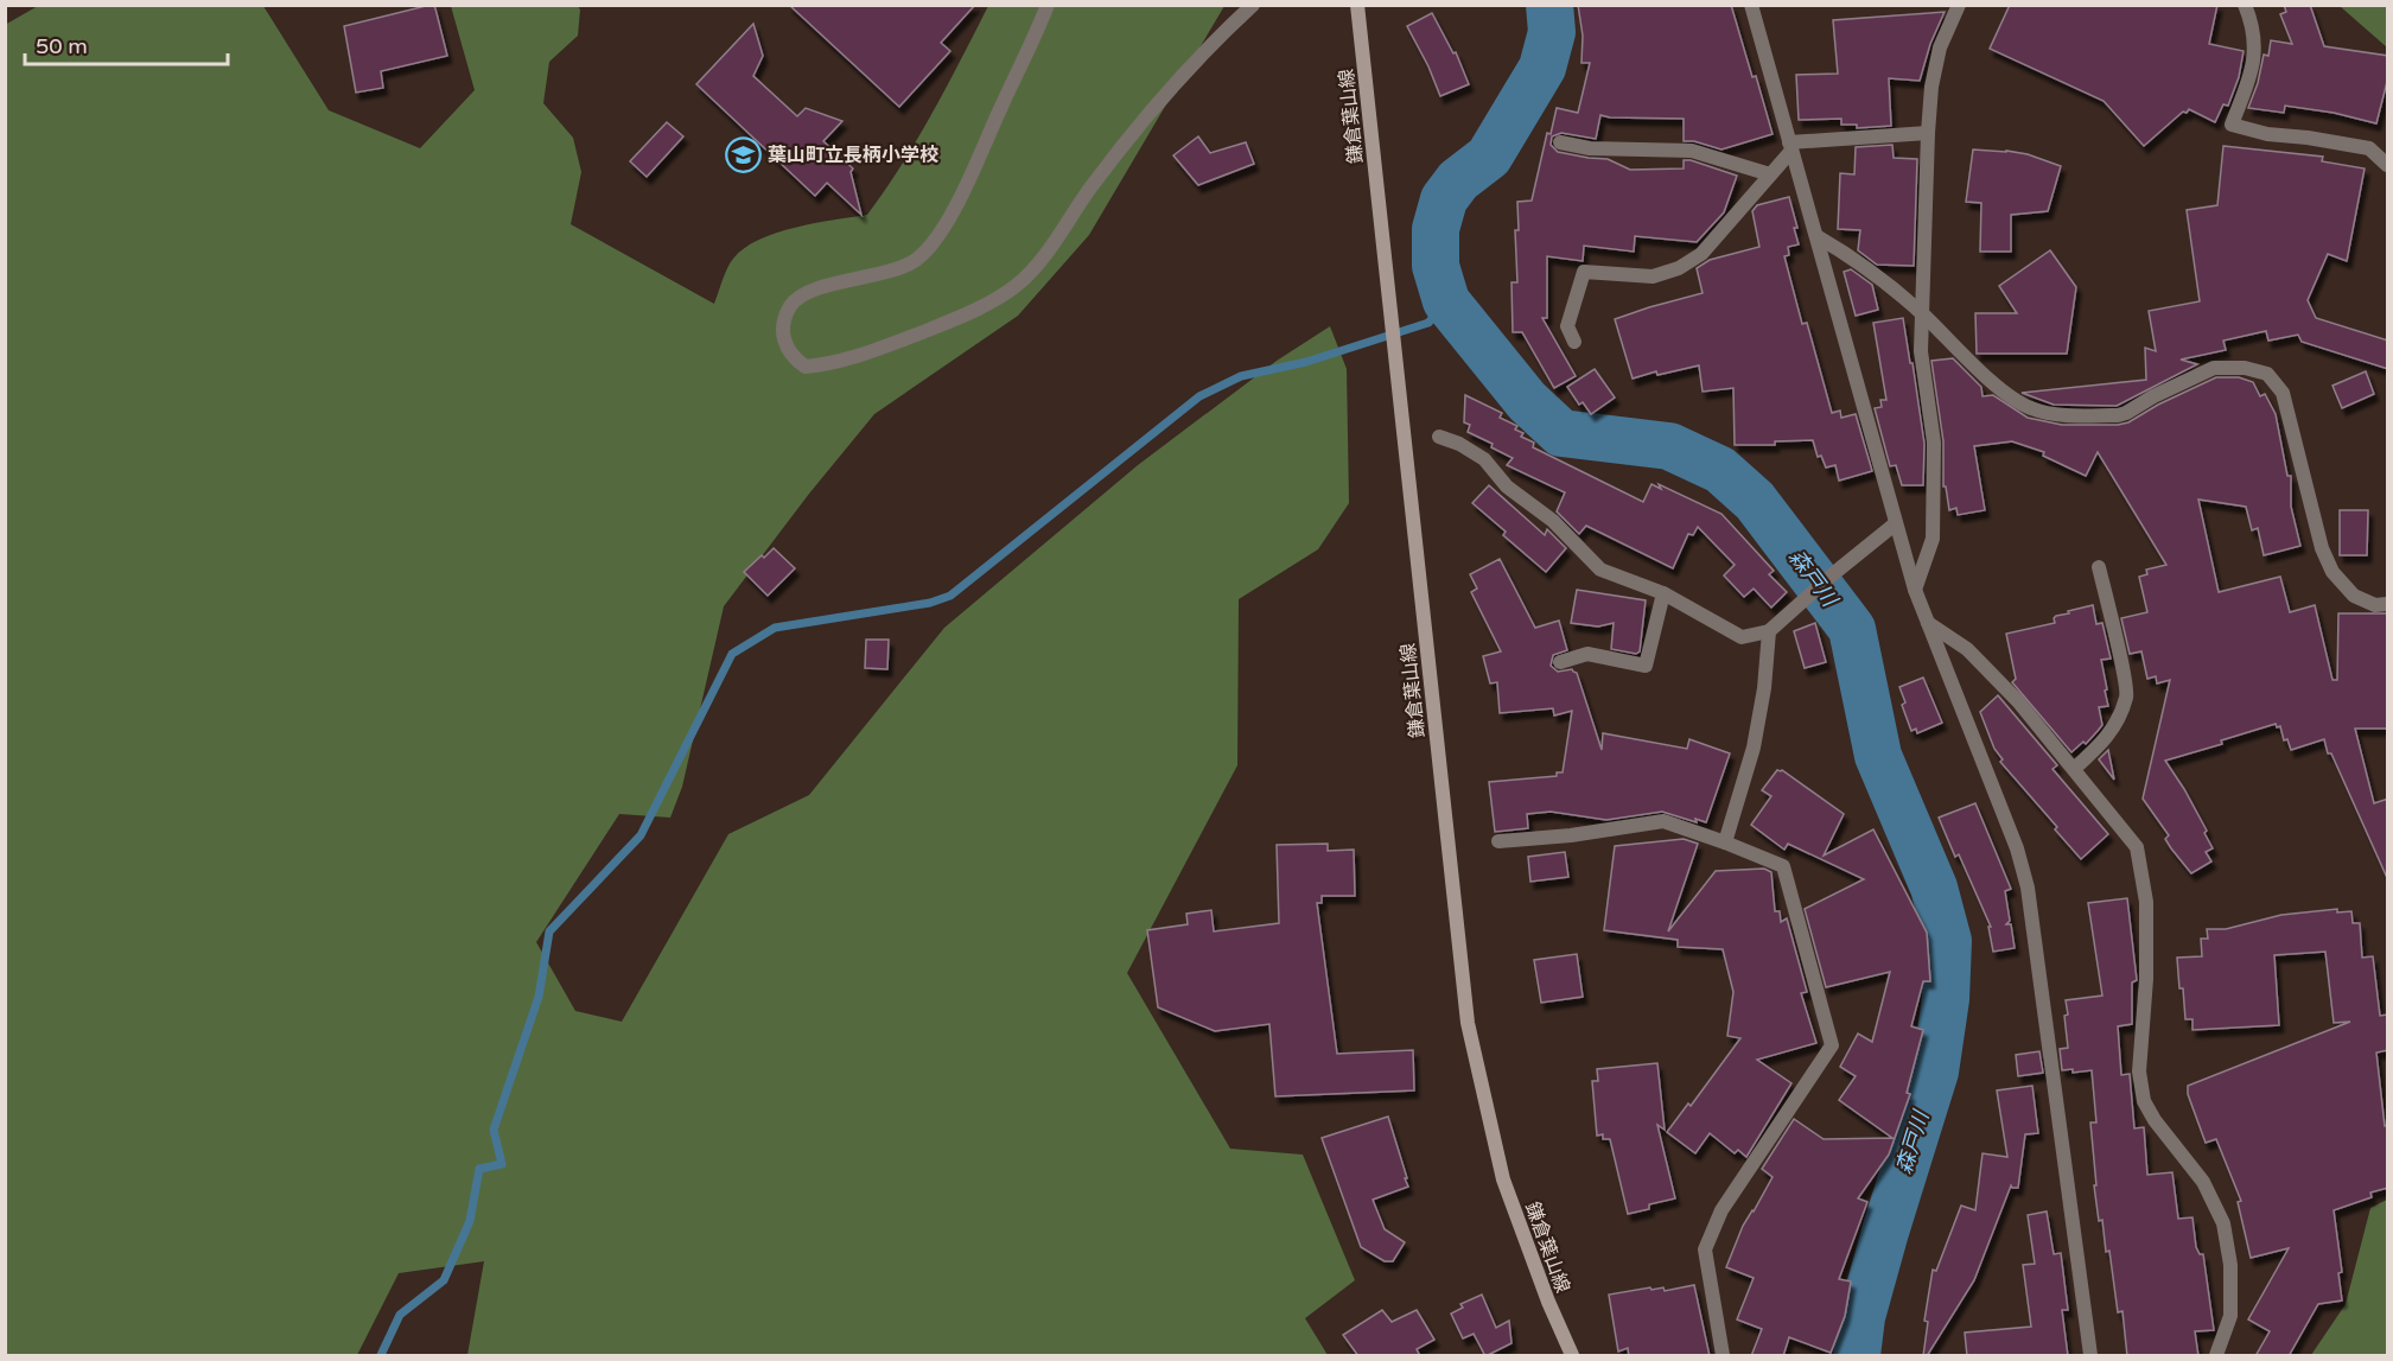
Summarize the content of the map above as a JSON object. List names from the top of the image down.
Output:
{
  "streets": {
    "main road": ["鎌倉葉山線"]
  },
  "water": ["森戸川"],
  "places": {
    "school or university": ["葉山町立長柄小学校"]
  },
  "scale_bar": "50 m"
}
